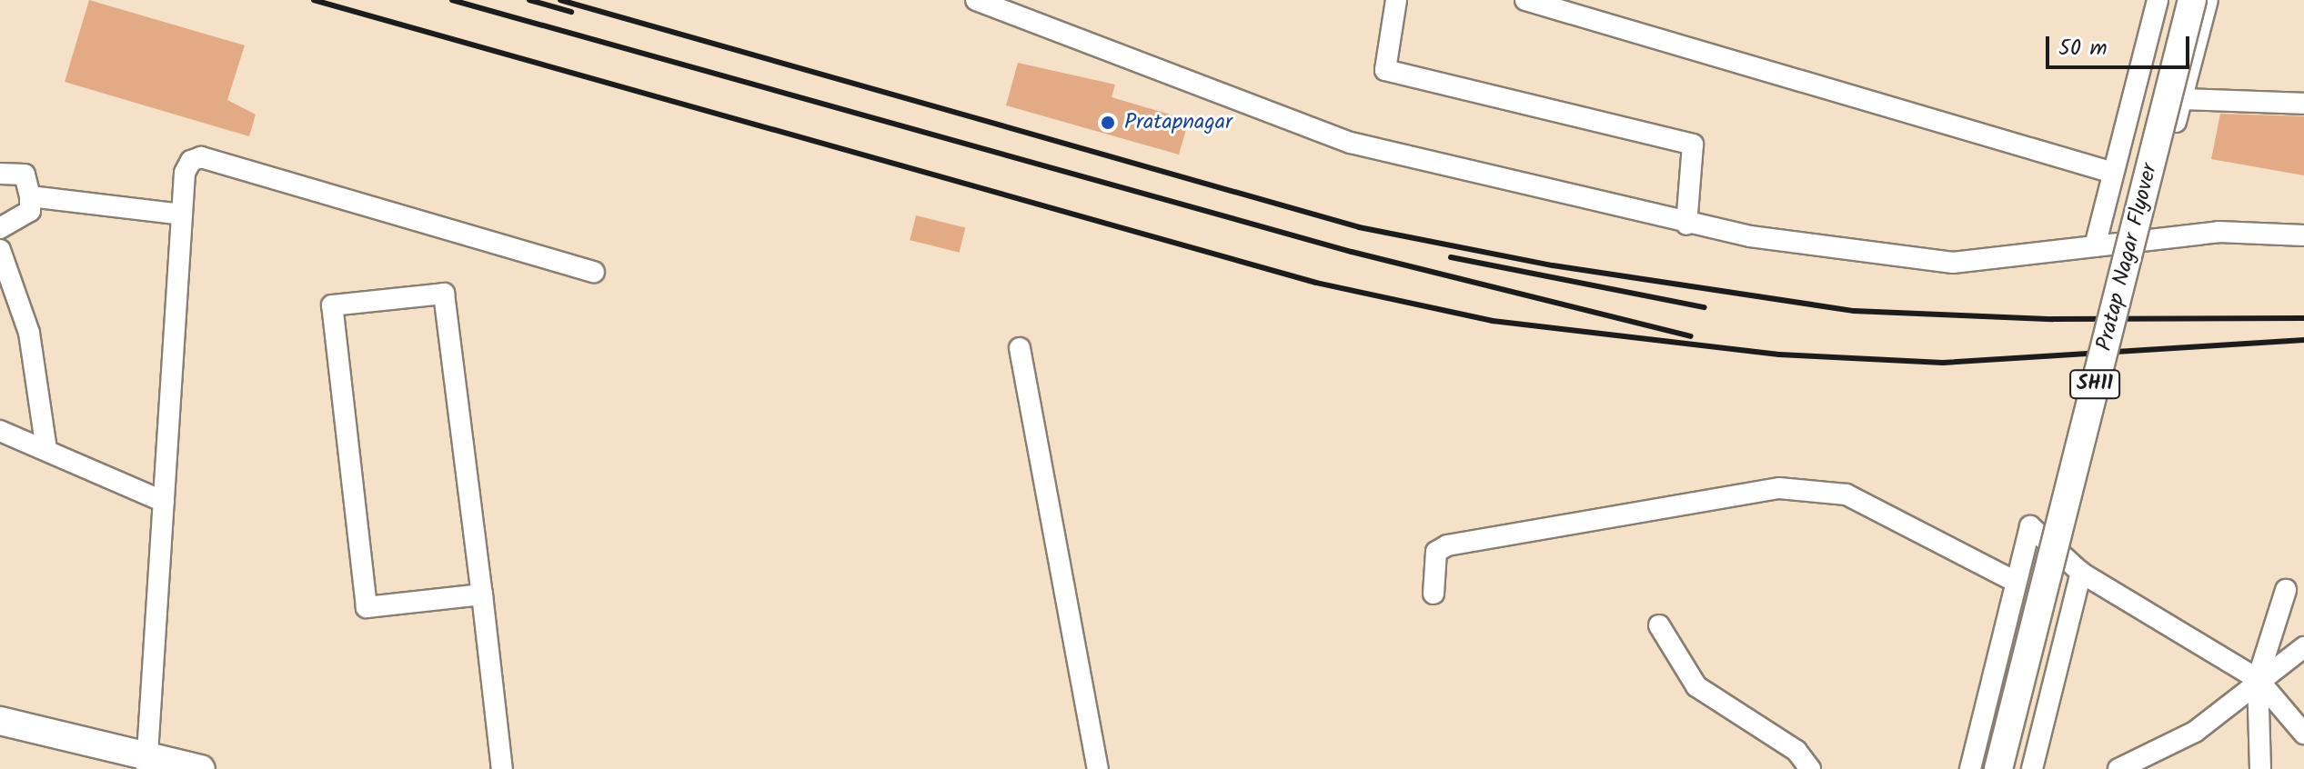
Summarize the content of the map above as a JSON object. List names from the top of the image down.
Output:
{
  "streets": {
    "main road": ["Pratap Nagar Flyover", "SH11"]
  },
  "places": ["Pratapnagar"],
  "scale_bar": "50 m"
}
